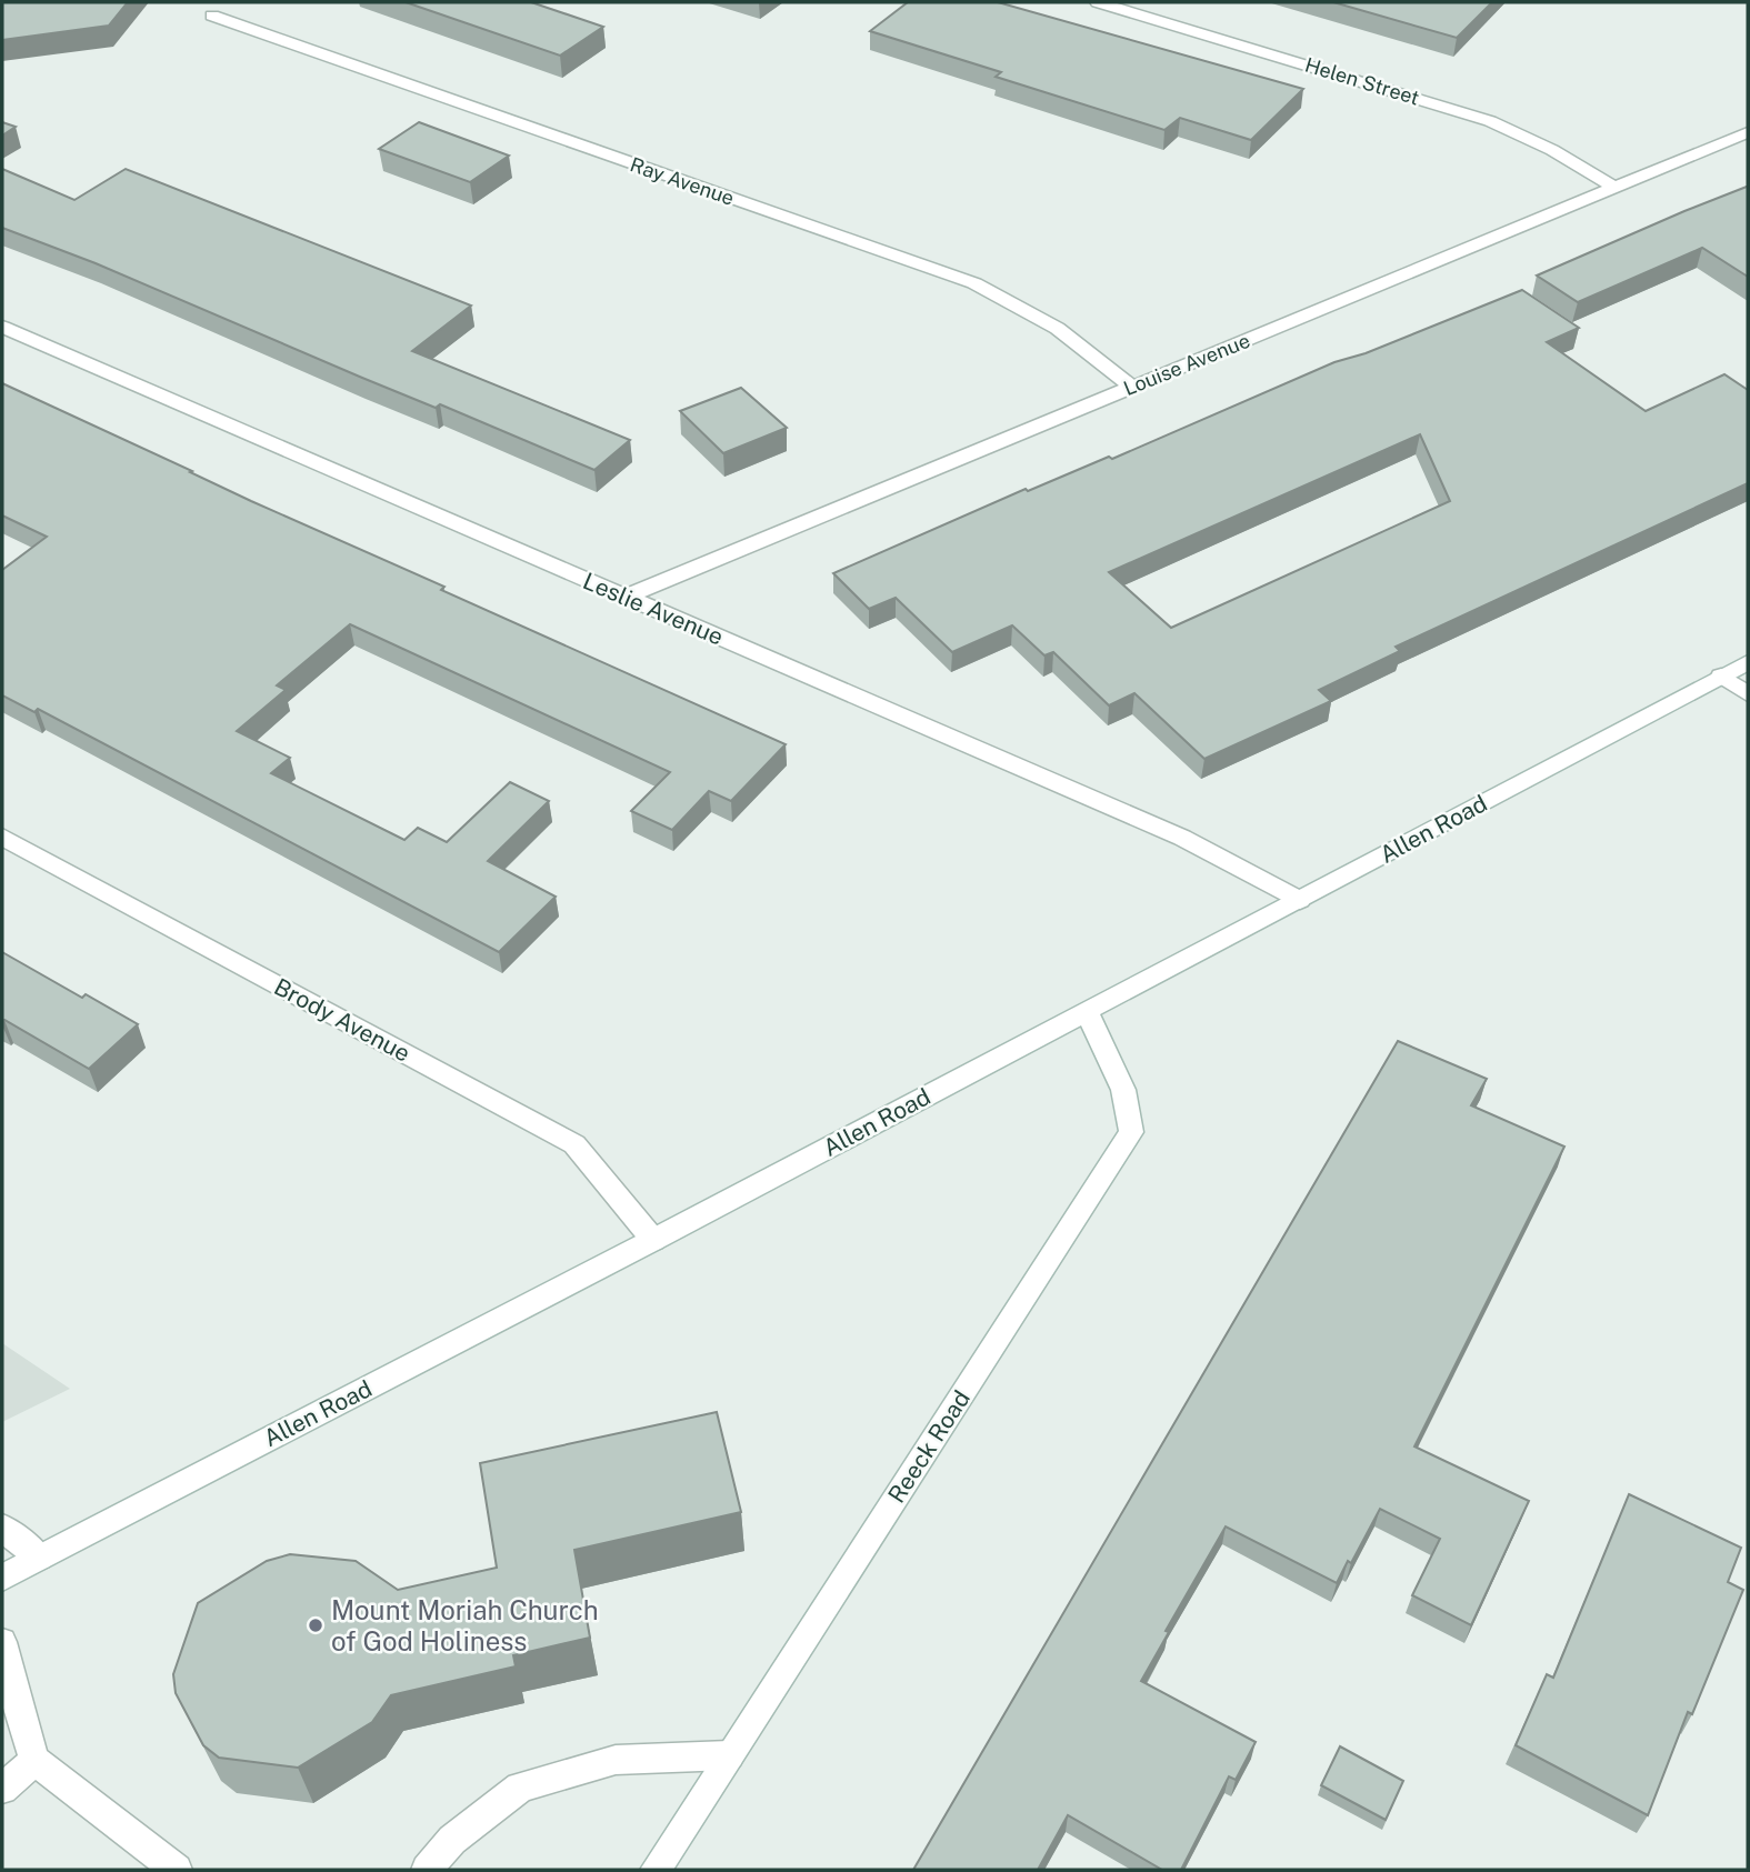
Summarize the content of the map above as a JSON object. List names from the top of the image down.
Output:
{
  "streets": {
    "street": [
      "Helen Street",
      "Ray Avenue",
      "Louise Avenue",
      "Leslie Avenue",
      "Allen Road",
      "Brody Avenue",
      "Reeck Road"
    ]
  },
  "crossings": [
    ["Helen Street", "Louise Avenue"],
    ["Ray Avenue", "Louise Avenue"],
    ["Louise Avenue", "Leslie Avenue"],
    ["Leslie Avenue", "Allen Road"],
    ["Allen Road", "Brody Avenue"],
    ["Allen Road", "Reeck Road"]
  ],
  "places": ["Mount Moriah Church of God Holiness"]
}
